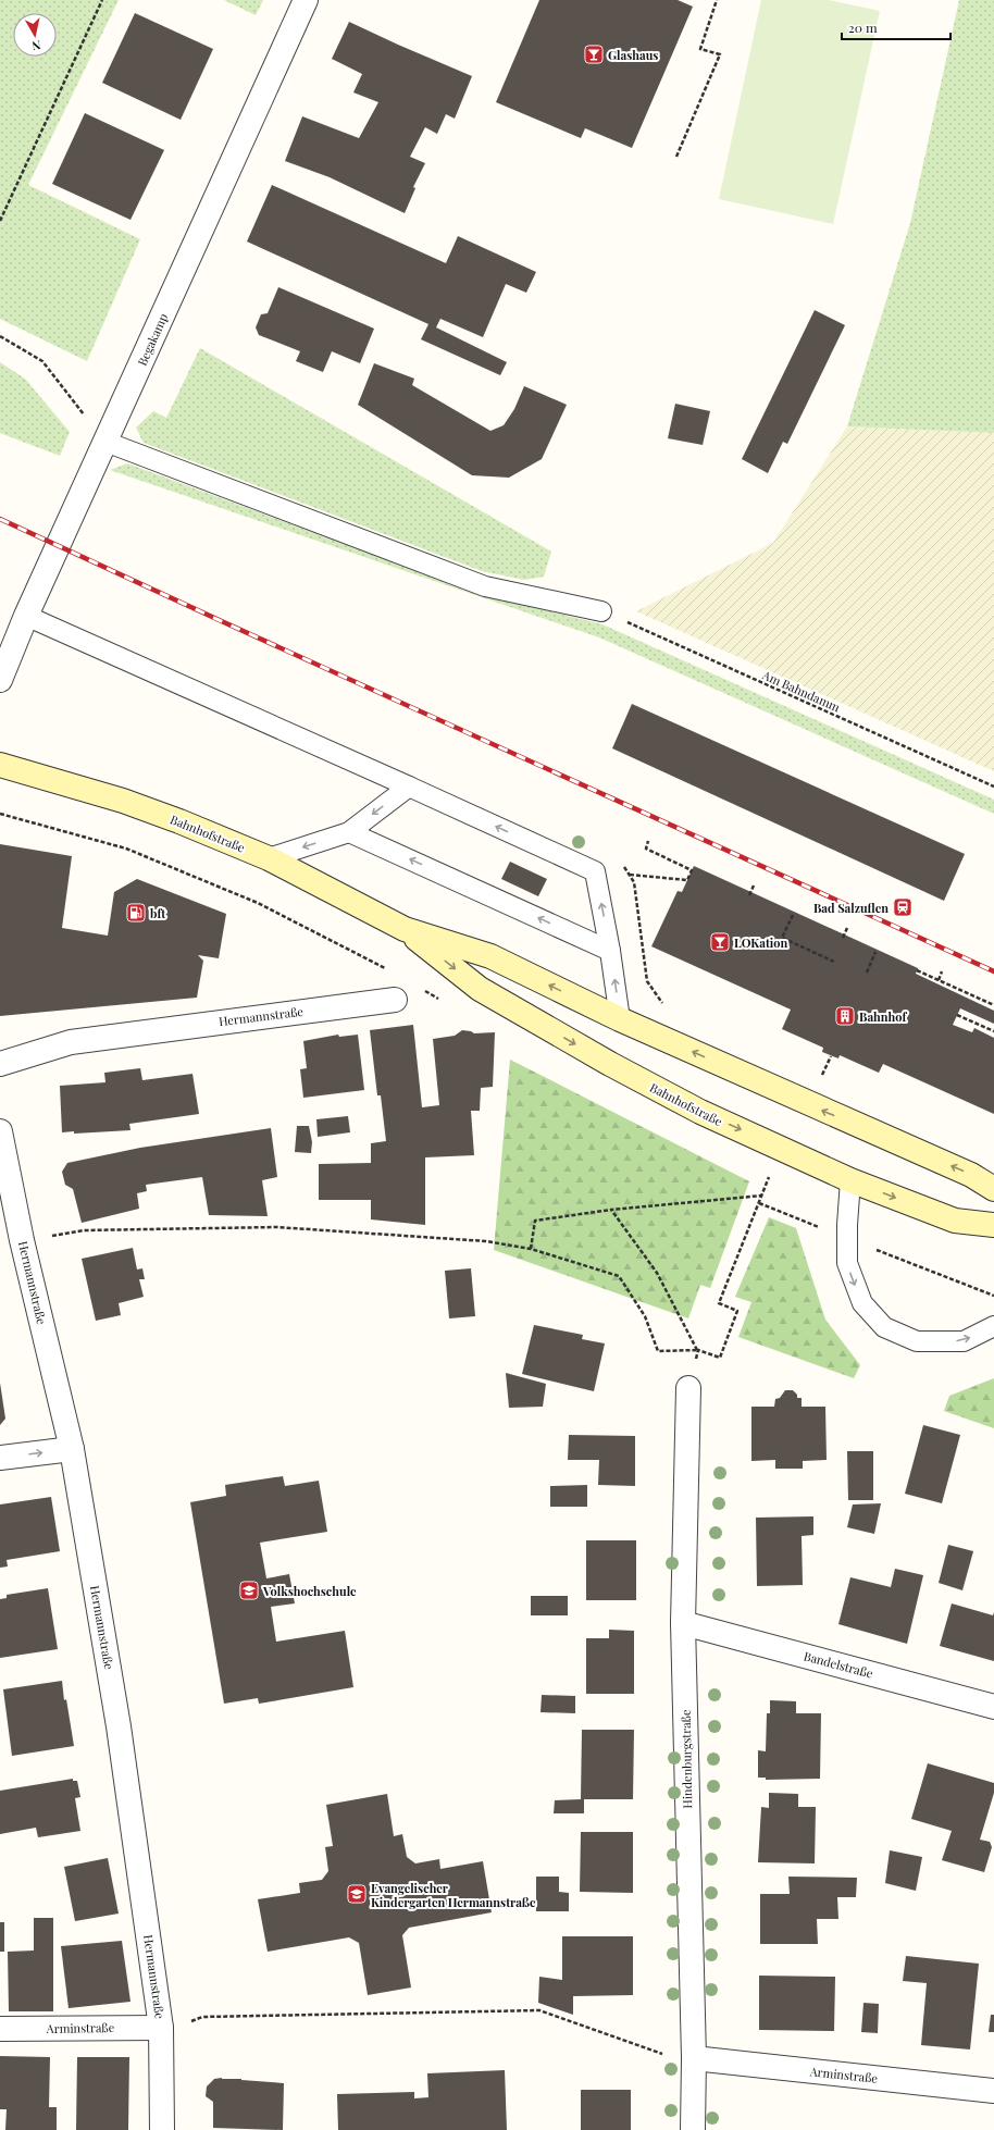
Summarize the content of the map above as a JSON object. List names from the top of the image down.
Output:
{
  "streets": {
    "main road": ["Bahnhofstraße"],
    "street": [
      "Begakamp",
      "Hermannstraße",
      "Bandelstraße",
      "Hindenburgstraße",
      "Arminstraße"
    ],
    "path": ["Am Bahndamm"]
  },
  "crossings": [
    ["Hermannstraße", "Arminstraße"],
    ["Bandelstraße", "Hindenburgstraße"],
    ["Hindenburgstraße", "Arminstraße"]
  ],
  "places": {
    "bar": ["Glashaus", "LOKation"],
    "station": ["Bad Salzuflen"],
    "fuel station": ["bft"],
    "building": ["Bahnhof"],
    "school or university": ["Volkshochschule", "Evangelischer Kindergarten Hermannstraße"]
  },
  "scale_bar": "20 m",
  "north": "bottom"
}
